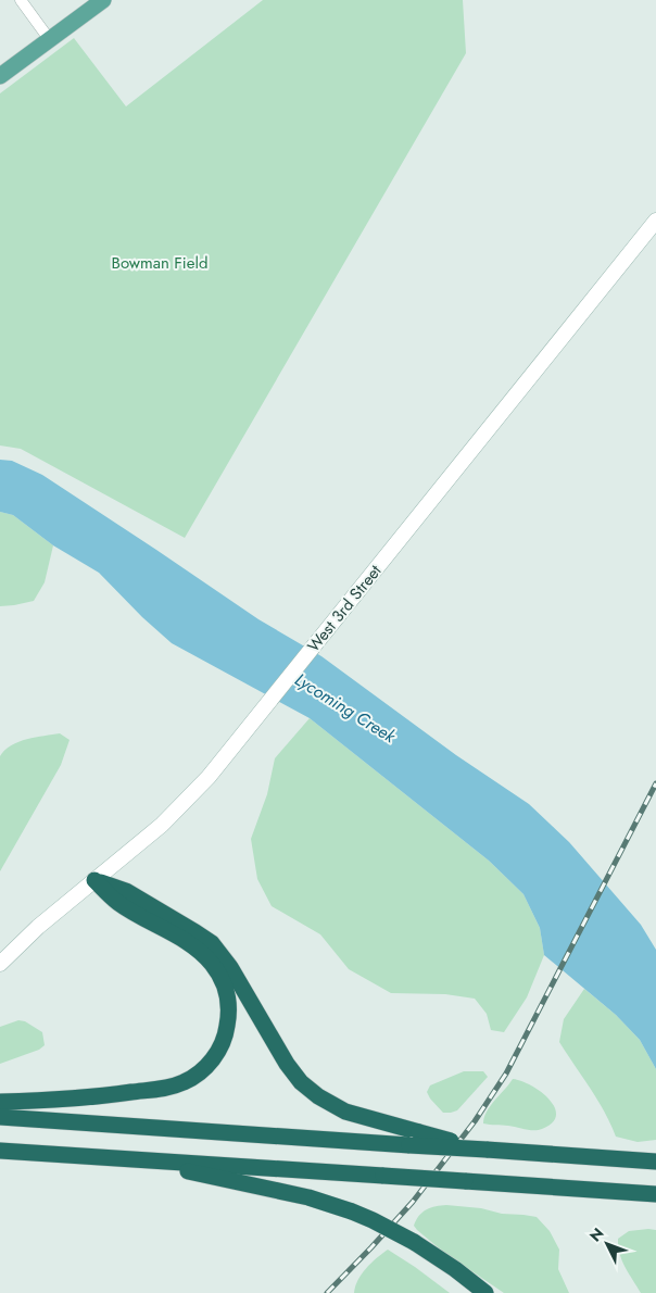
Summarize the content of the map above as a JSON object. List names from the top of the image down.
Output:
{
  "streets": {
    "main road": ["West 3rd Street"]
  },
  "water": ["Lycoming Creek"],
  "parks": ["Bowman Field"],
  "north": "top left"
}
